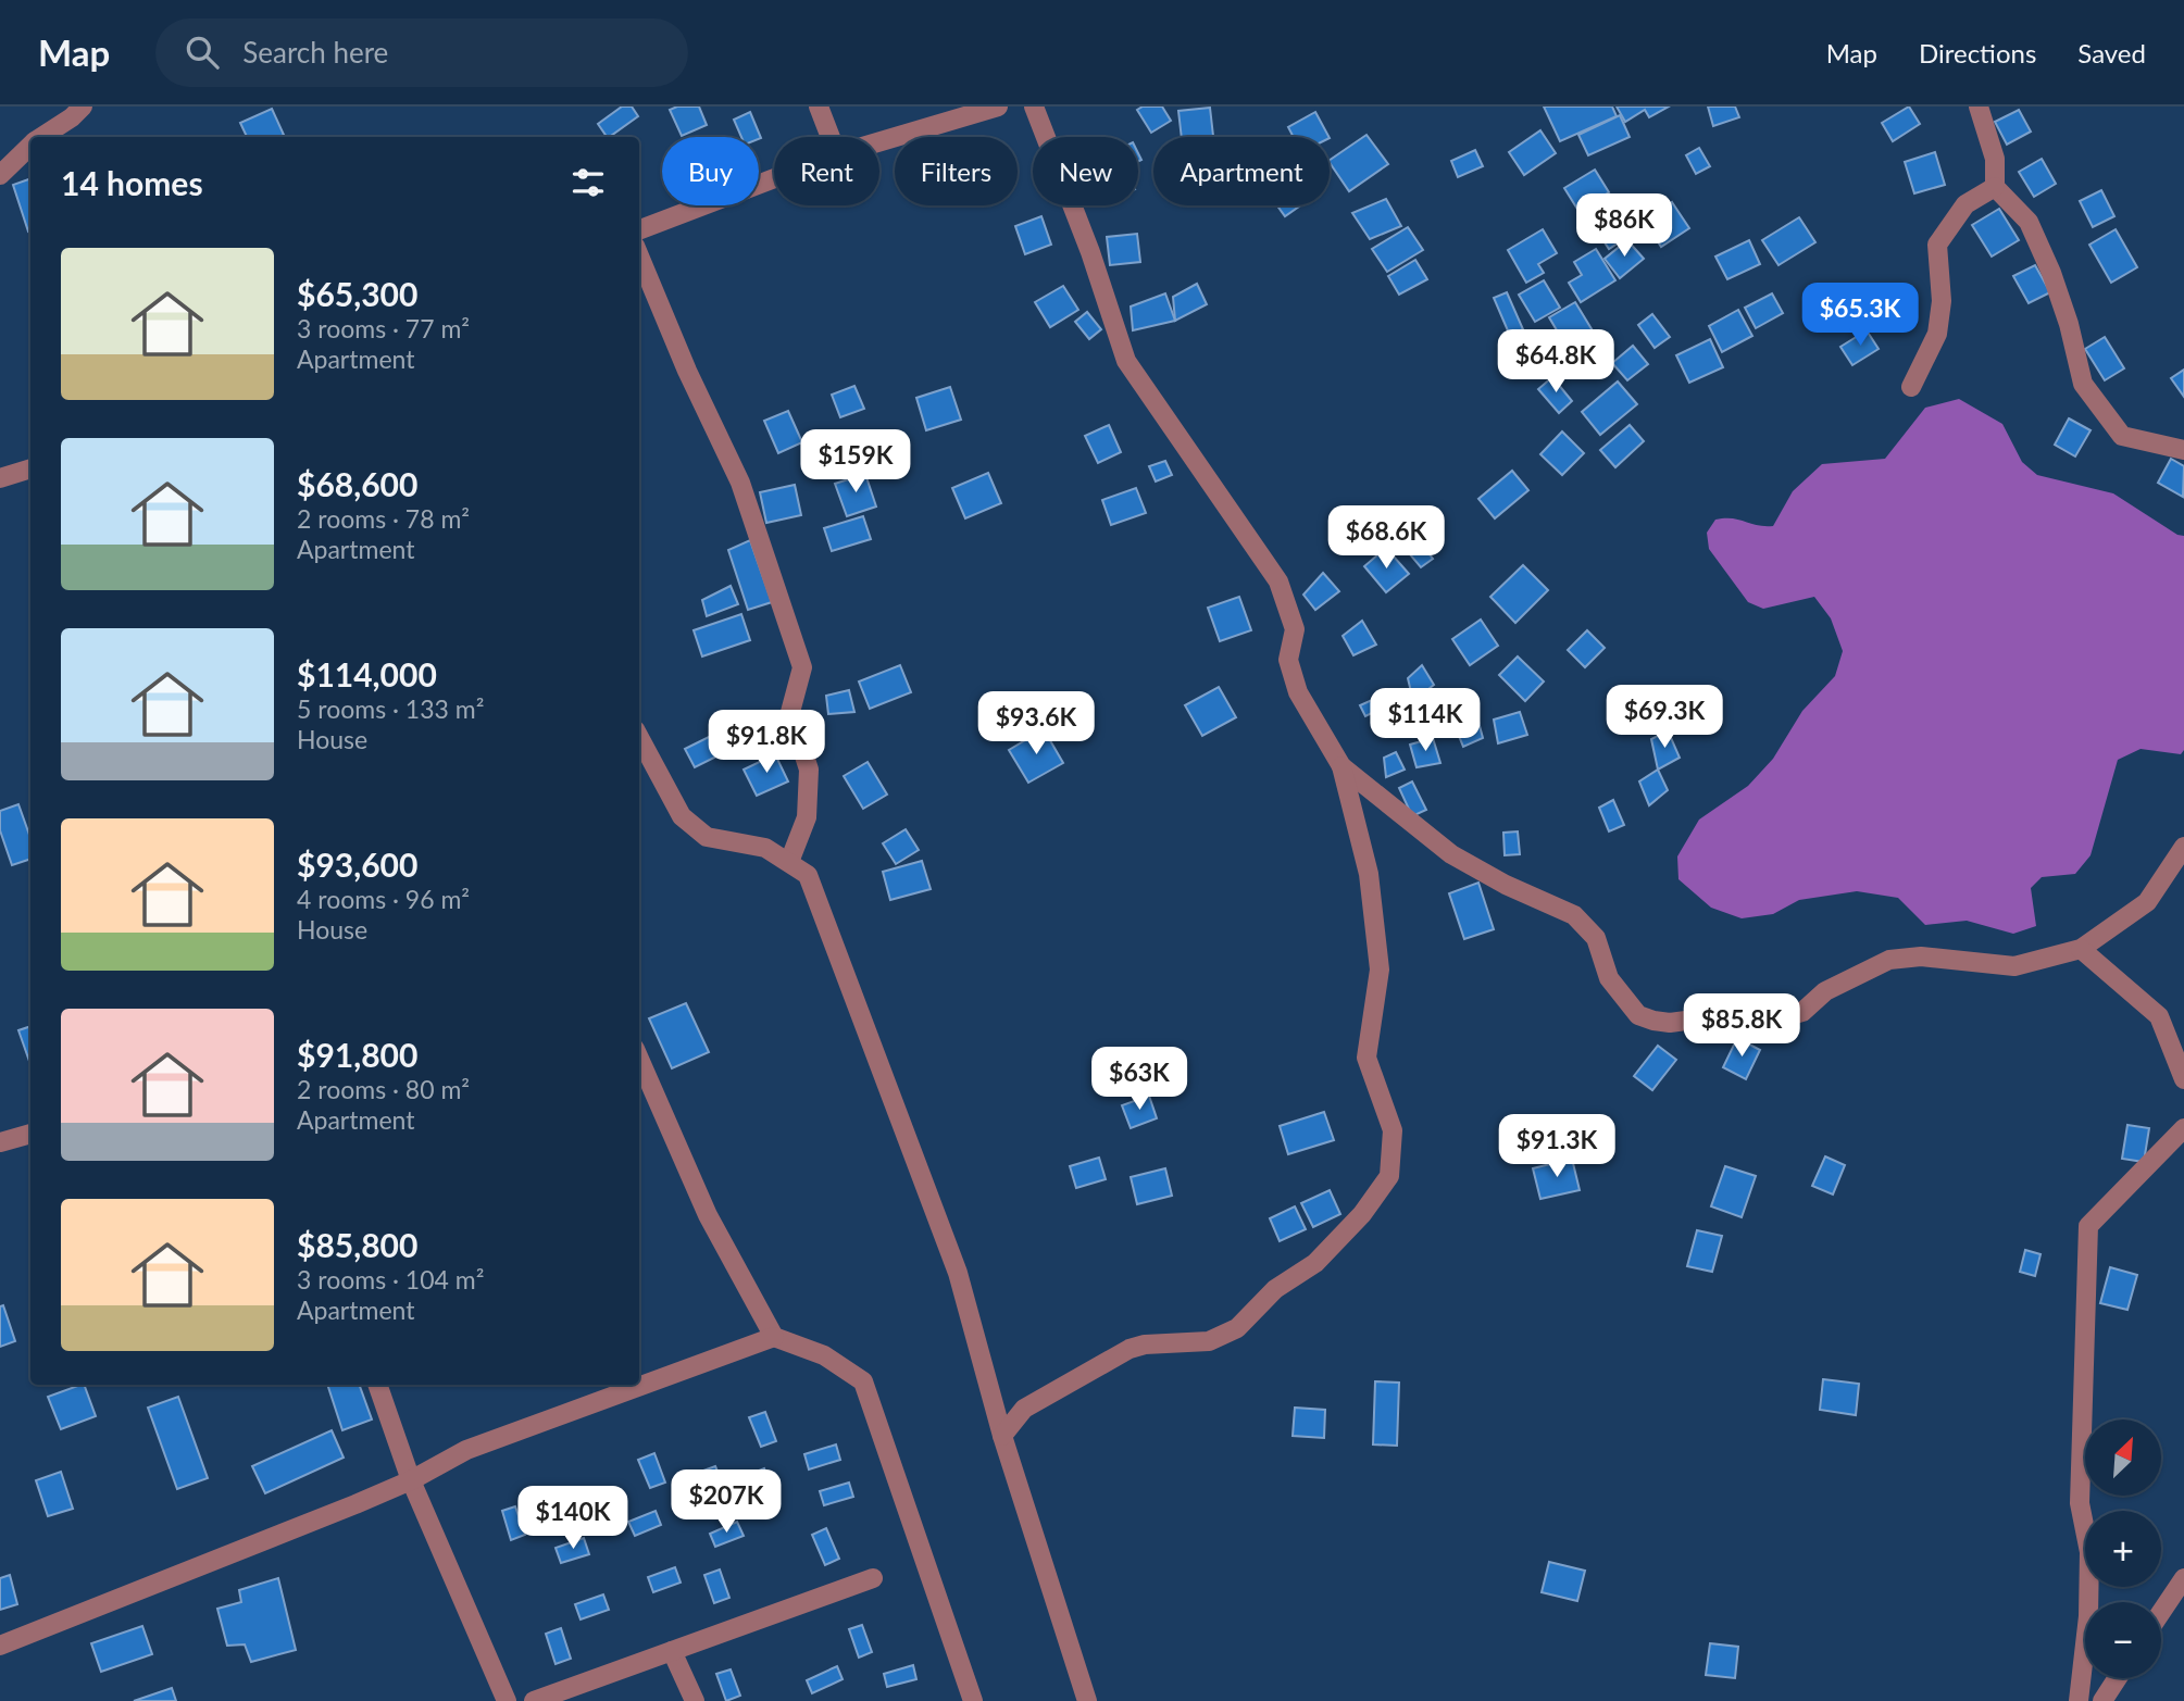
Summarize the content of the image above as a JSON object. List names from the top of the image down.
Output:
{
  "north": "top right",
  "page": {
    "header": "Map",
    "search": "Search here",
    "nav": ["Map", "Directions", "Saved"],
    "chip": [
      "Buy",
      "Rent",
      "Filters",
      "New",
      "Apartment"
    ],
    "heading": "14 homes",
    "price": [
      "$86K",
      "$65.3K",
      "$64.8K",
      "$159K",
      "$68.6K",
      "$69.3K",
      "$114K",
      "$93.6K",
      "$91.8K",
      "$85.8K",
      "$63K",
      "$91.3K",
      "$207K",
      "$140K"
    ],
    "list": [
      {
        "name": "$65,300",
        "note": "3 rooms · 77 m² · Apartment"
      },
      {
        "name": "$68,600",
        "note": "2 rooms · 78 m² · Apartment"
      },
      {
        "name": "$114,000",
        "note": "5 rooms · 133 m² · House"
      },
      {
        "name": "$93,600",
        "note": "4 rooms · 96 m² · House"
      },
      {
        "name": "$91,800",
        "note": "2 rooms · 80 m² · Apartment"
      },
      {
        "name": "$85,800",
        "note": "3 rooms · 104 m² · Apartment"
      }
    ],
    "map_buttons": ["+", "−"]
  }
}
